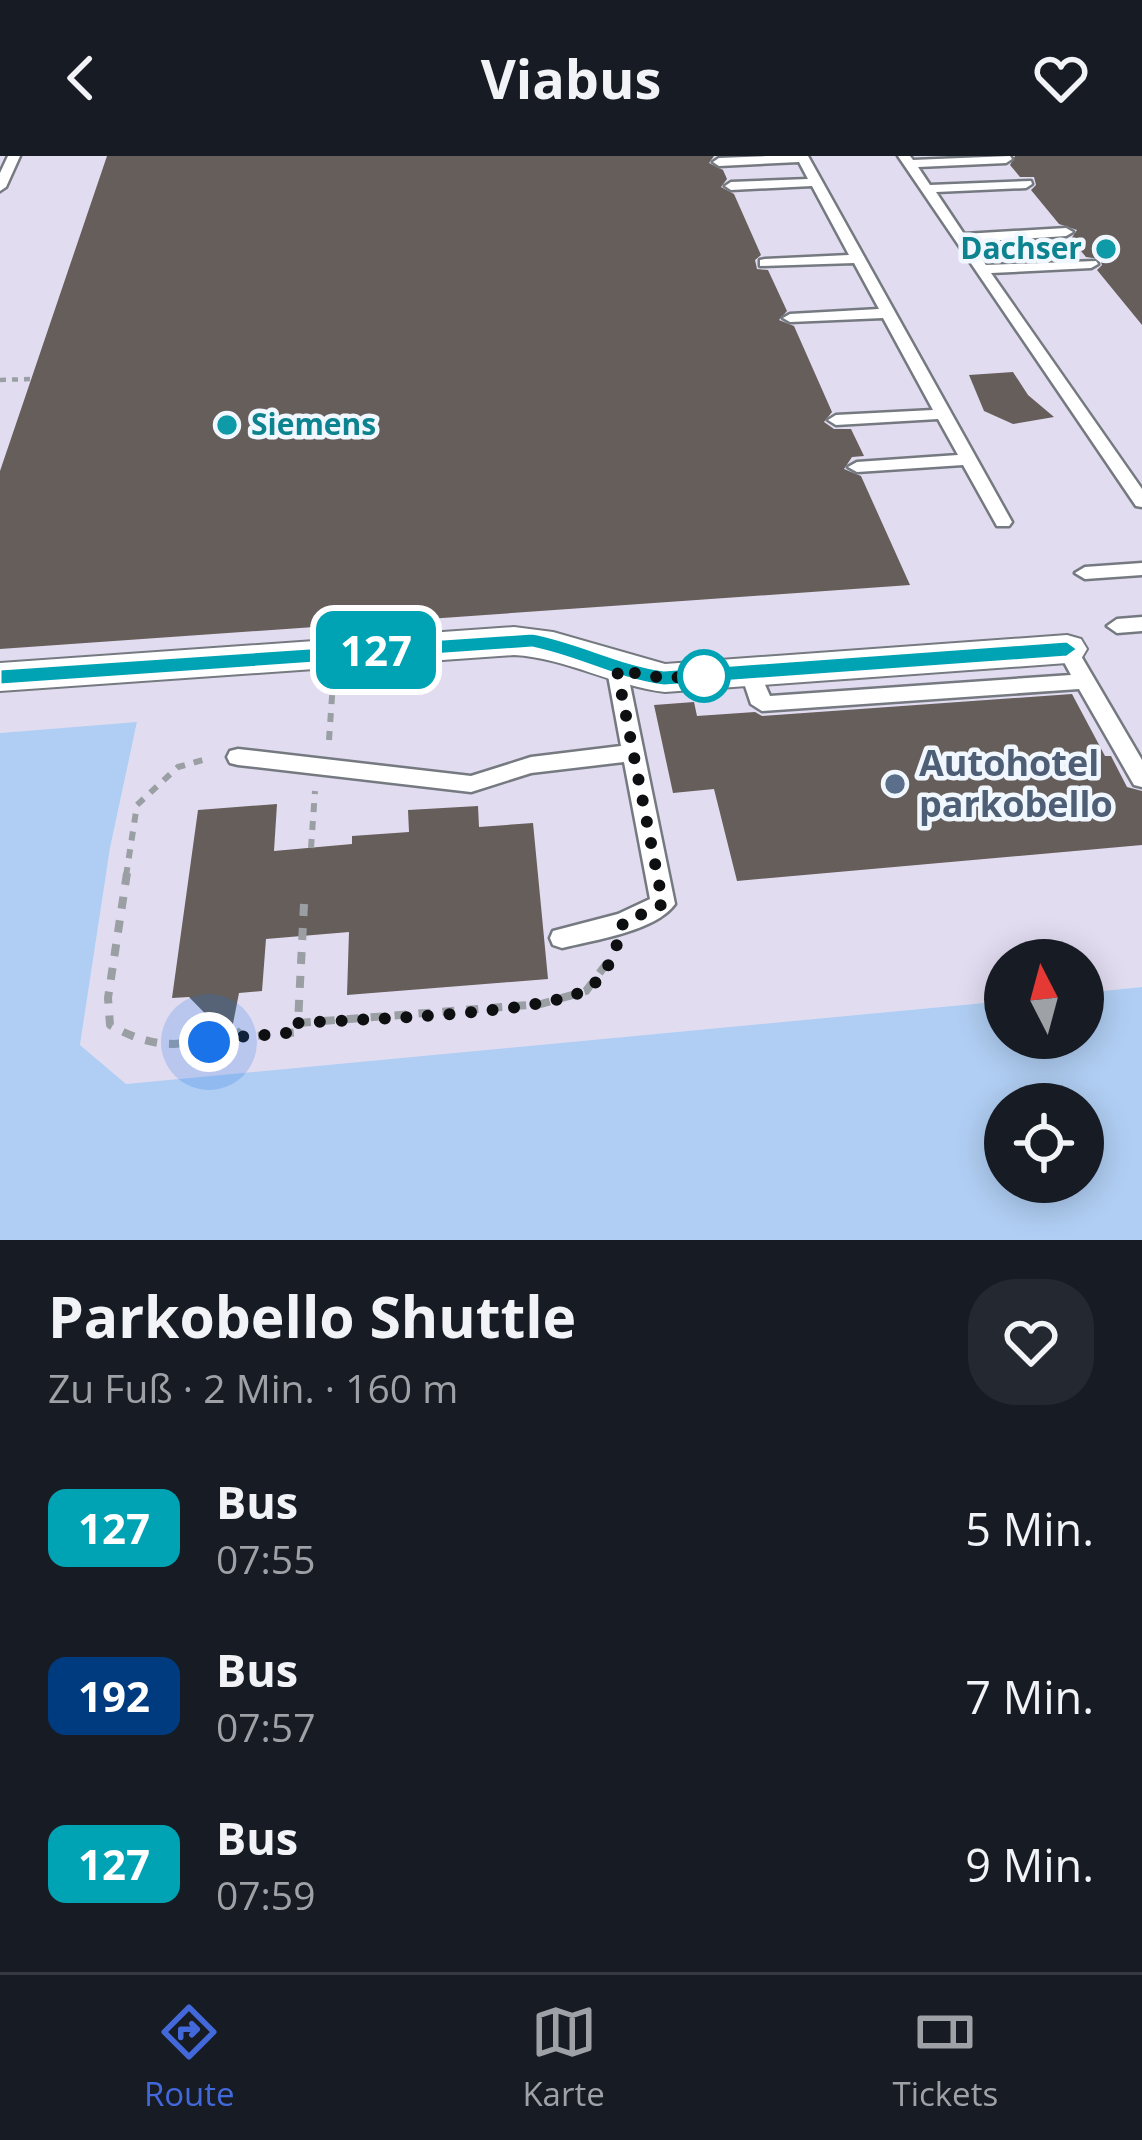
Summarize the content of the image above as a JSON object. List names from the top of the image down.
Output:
{
  "places": ["Dachser", "Siemens", "Autohotel parkobello"],
  "lines": ["bus line 127"],
  "north": "top",
  "page": {
    "header": "Viabus",
    "on_map": "127",
    "heading": ["Parkobello Shuttle", "Zu Fuß · 2 Min. · 160 m"],
    "list": [
      {
        "mark": "127",
        "name": "Bus",
        "note": "07:55",
        "value": "5 Min."
      },
      {
        "mark": "192",
        "name": "Bus",
        "note": "07:57",
        "value": "7 Min."
      },
      {
        "mark": "127",
        "name": "Bus",
        "note": "07:59",
        "value": "9 Min."
      }
    ],
    "tabs": ["Route", "Karte", "Tickets"]
  }
}
